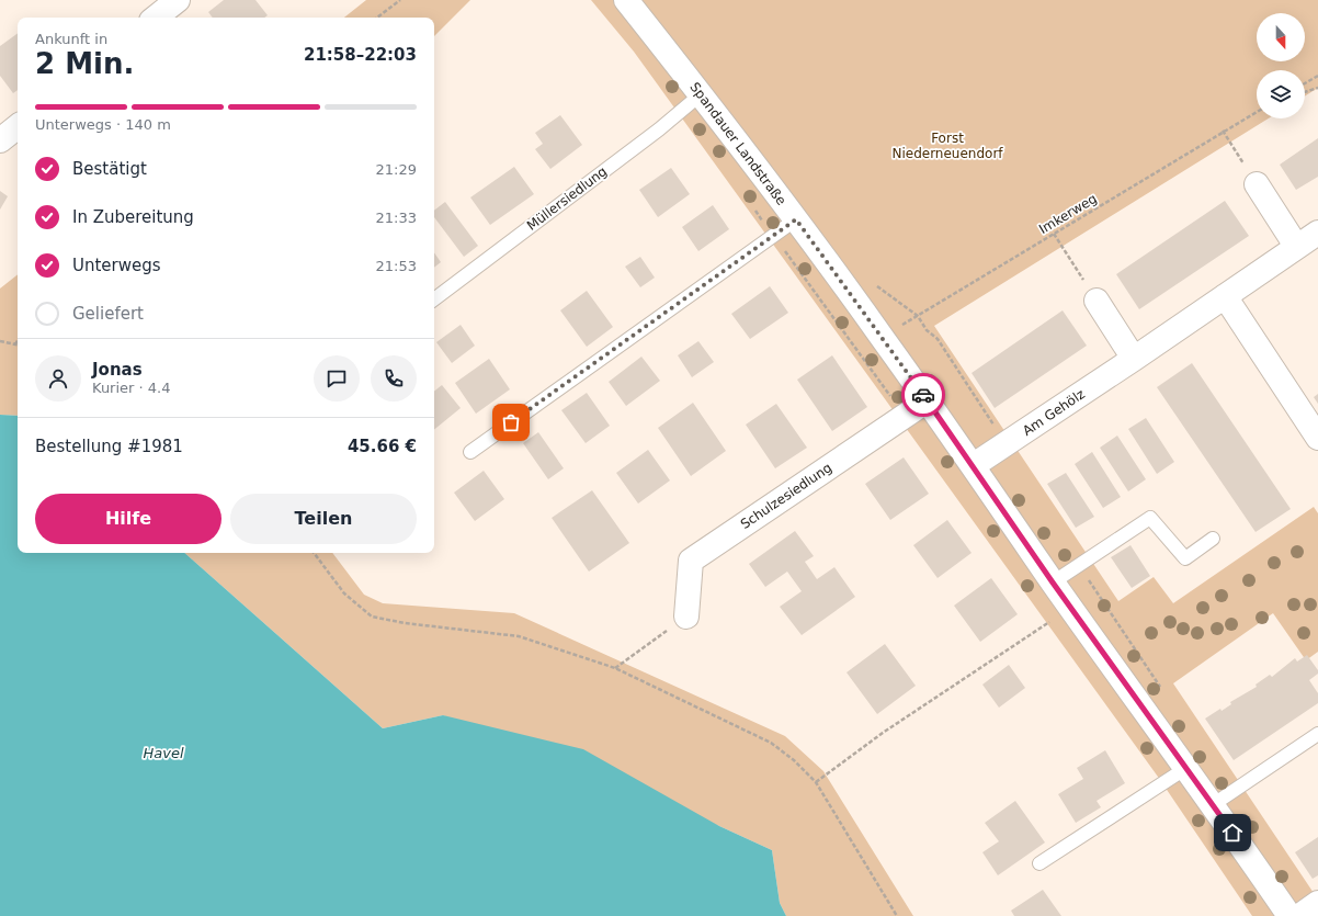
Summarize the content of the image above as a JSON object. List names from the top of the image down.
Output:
{
  "streets": {
    "street": ["Spandauer Landstraße", "Am Gehölz", "Schulzesiedlung"],
    "lane": ["Müllersiedlung"],
    "path": ["Imkerweg"]
  },
  "crossings": [
    ["Spandauer Landstraße", "Müllersiedlung"],
    ["Spandauer Landstraße", "Imkerweg"],
    ["Spandauer Landstraße", "Am Gehölz"],
    ["Spandauer Landstraße", "Schulzesiedlung"]
  ],
  "water": ["Havel"],
  "parks": ["Forst Niederneuendorf"],
  "north": "bottom",
  "page": {
    "heading": ["2 Min.", "Ankunft in", "21:58–22:03"],
    "panel": [
      "Jonas",
      "Kurier · 4.4",
      "Bestellung #1981",
      "45.66 €"
    ],
    "bar": "Unterwegs · 140 m",
    "list": [
      ["Bestätigt", "21:29"],
      ["In Zubereitung", "21:33"],
      ["Unterwegs", "21:53"],
      "Geliefert"
    ],
    "buttons": ["Hilfe", "Teilen"]
  }
}
